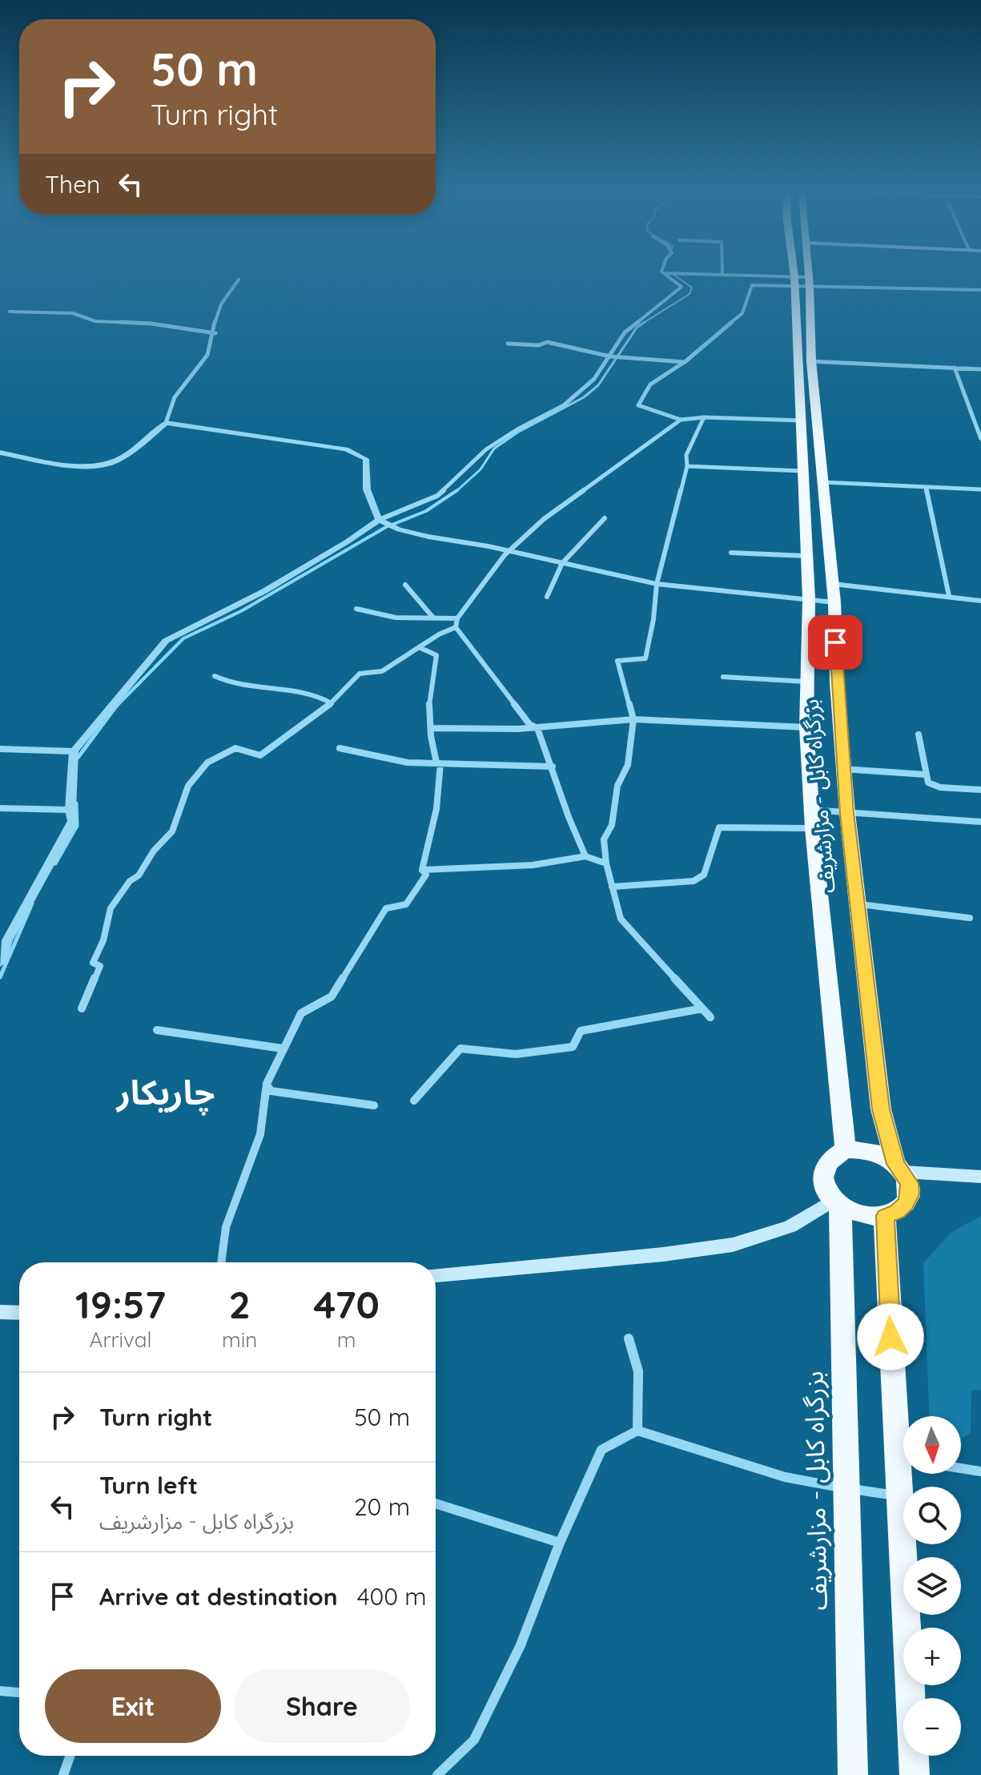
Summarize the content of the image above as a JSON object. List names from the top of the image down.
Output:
{
  "streets": {
    "highway": ["بزرگراه کابل - مزارشریف"]
  },
  "districts": ["چاریکار"],
  "north": "bottom",
  "page": {
    "turn": ["50 m", "Turn right"],
    "then": "Then",
    "eta": [
      "19:57",
      "Arrival",
      "2",
      "min",
      "470",
      "m"
    ],
    "list": [
      {
        "name": "Turn right",
        "value": "50 m"
      },
      {
        "name": "Turn left",
        "note": "بزرگراه کابل - مزارشریف",
        "value": "20 m"
      },
      {
        "name": "Arrive at destination",
        "value": "400 m"
      }
    ],
    "map_buttons": ["+", "−"],
    "buttons": ["Exit", "Share"]
  }
}
